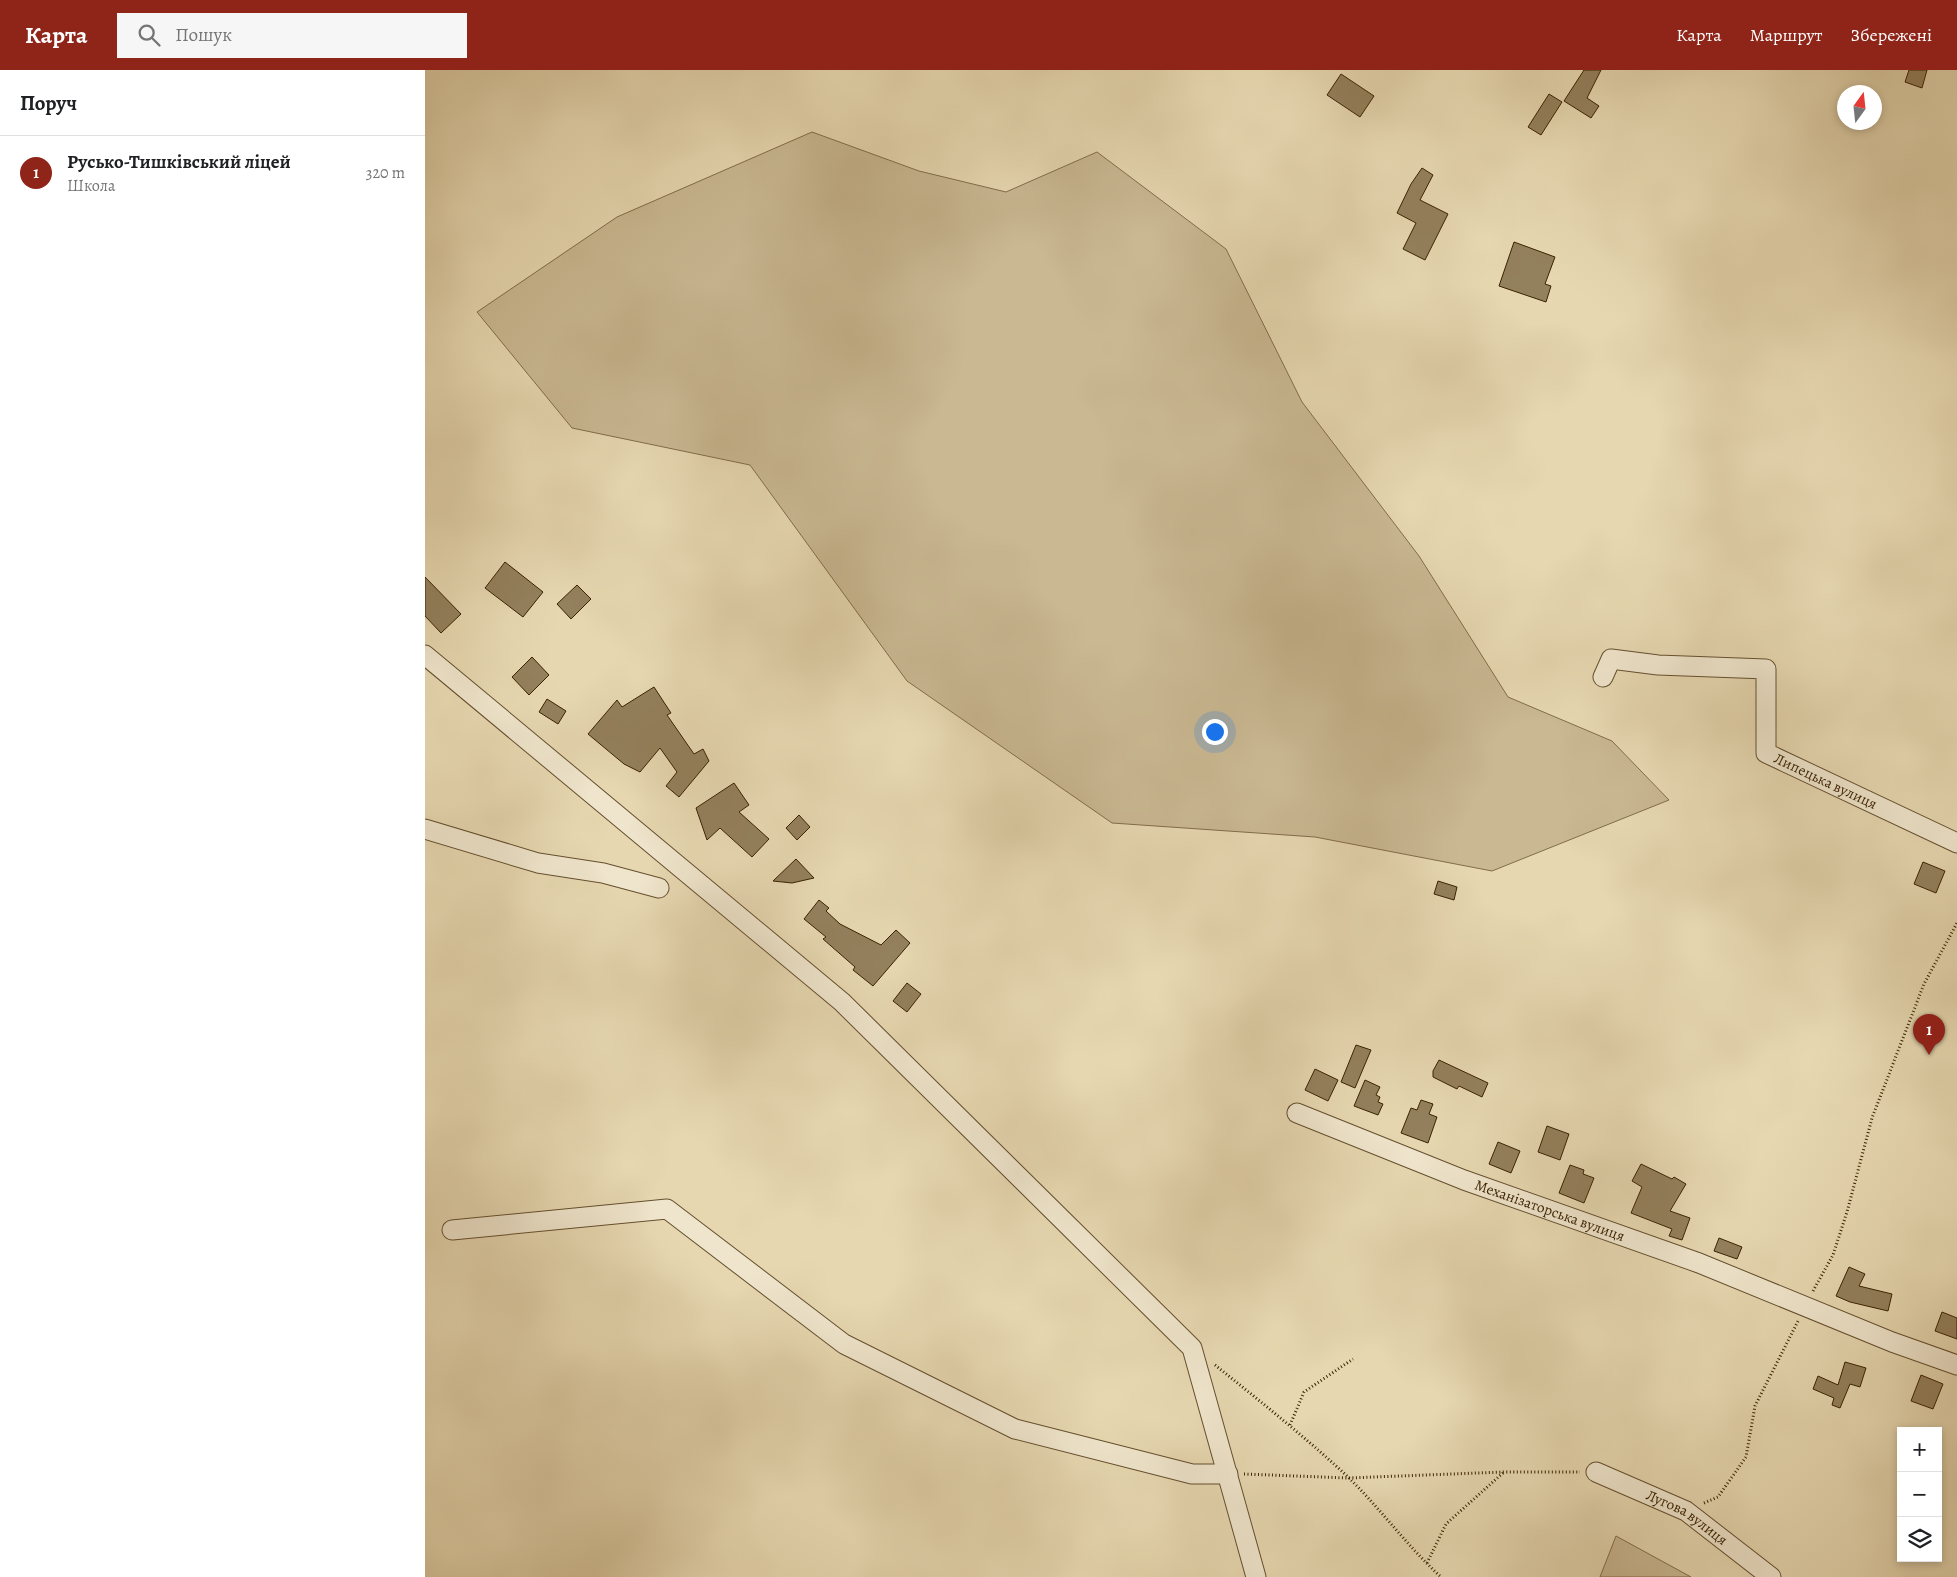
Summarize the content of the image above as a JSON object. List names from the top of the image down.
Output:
{
  "streets": {
    "street": ["Липецька вулиця", "Механізаторська вулиця", "Лугова вулиця"]
  },
  "north": "top",
  "page": {
    "header": "Карта",
    "search": "Пошук",
    "nav": ["Карта", "Маршрут", "Збережені"],
    "heading": "Поруч",
    "list": [
      {
        "mark": "1",
        "name": "Русько-Тишківський ліцей",
        "note": "Школа",
        "value": "320 m"
      }
    ],
    "pins": "1",
    "map_buttons": ["+", "−"]
  }
}
